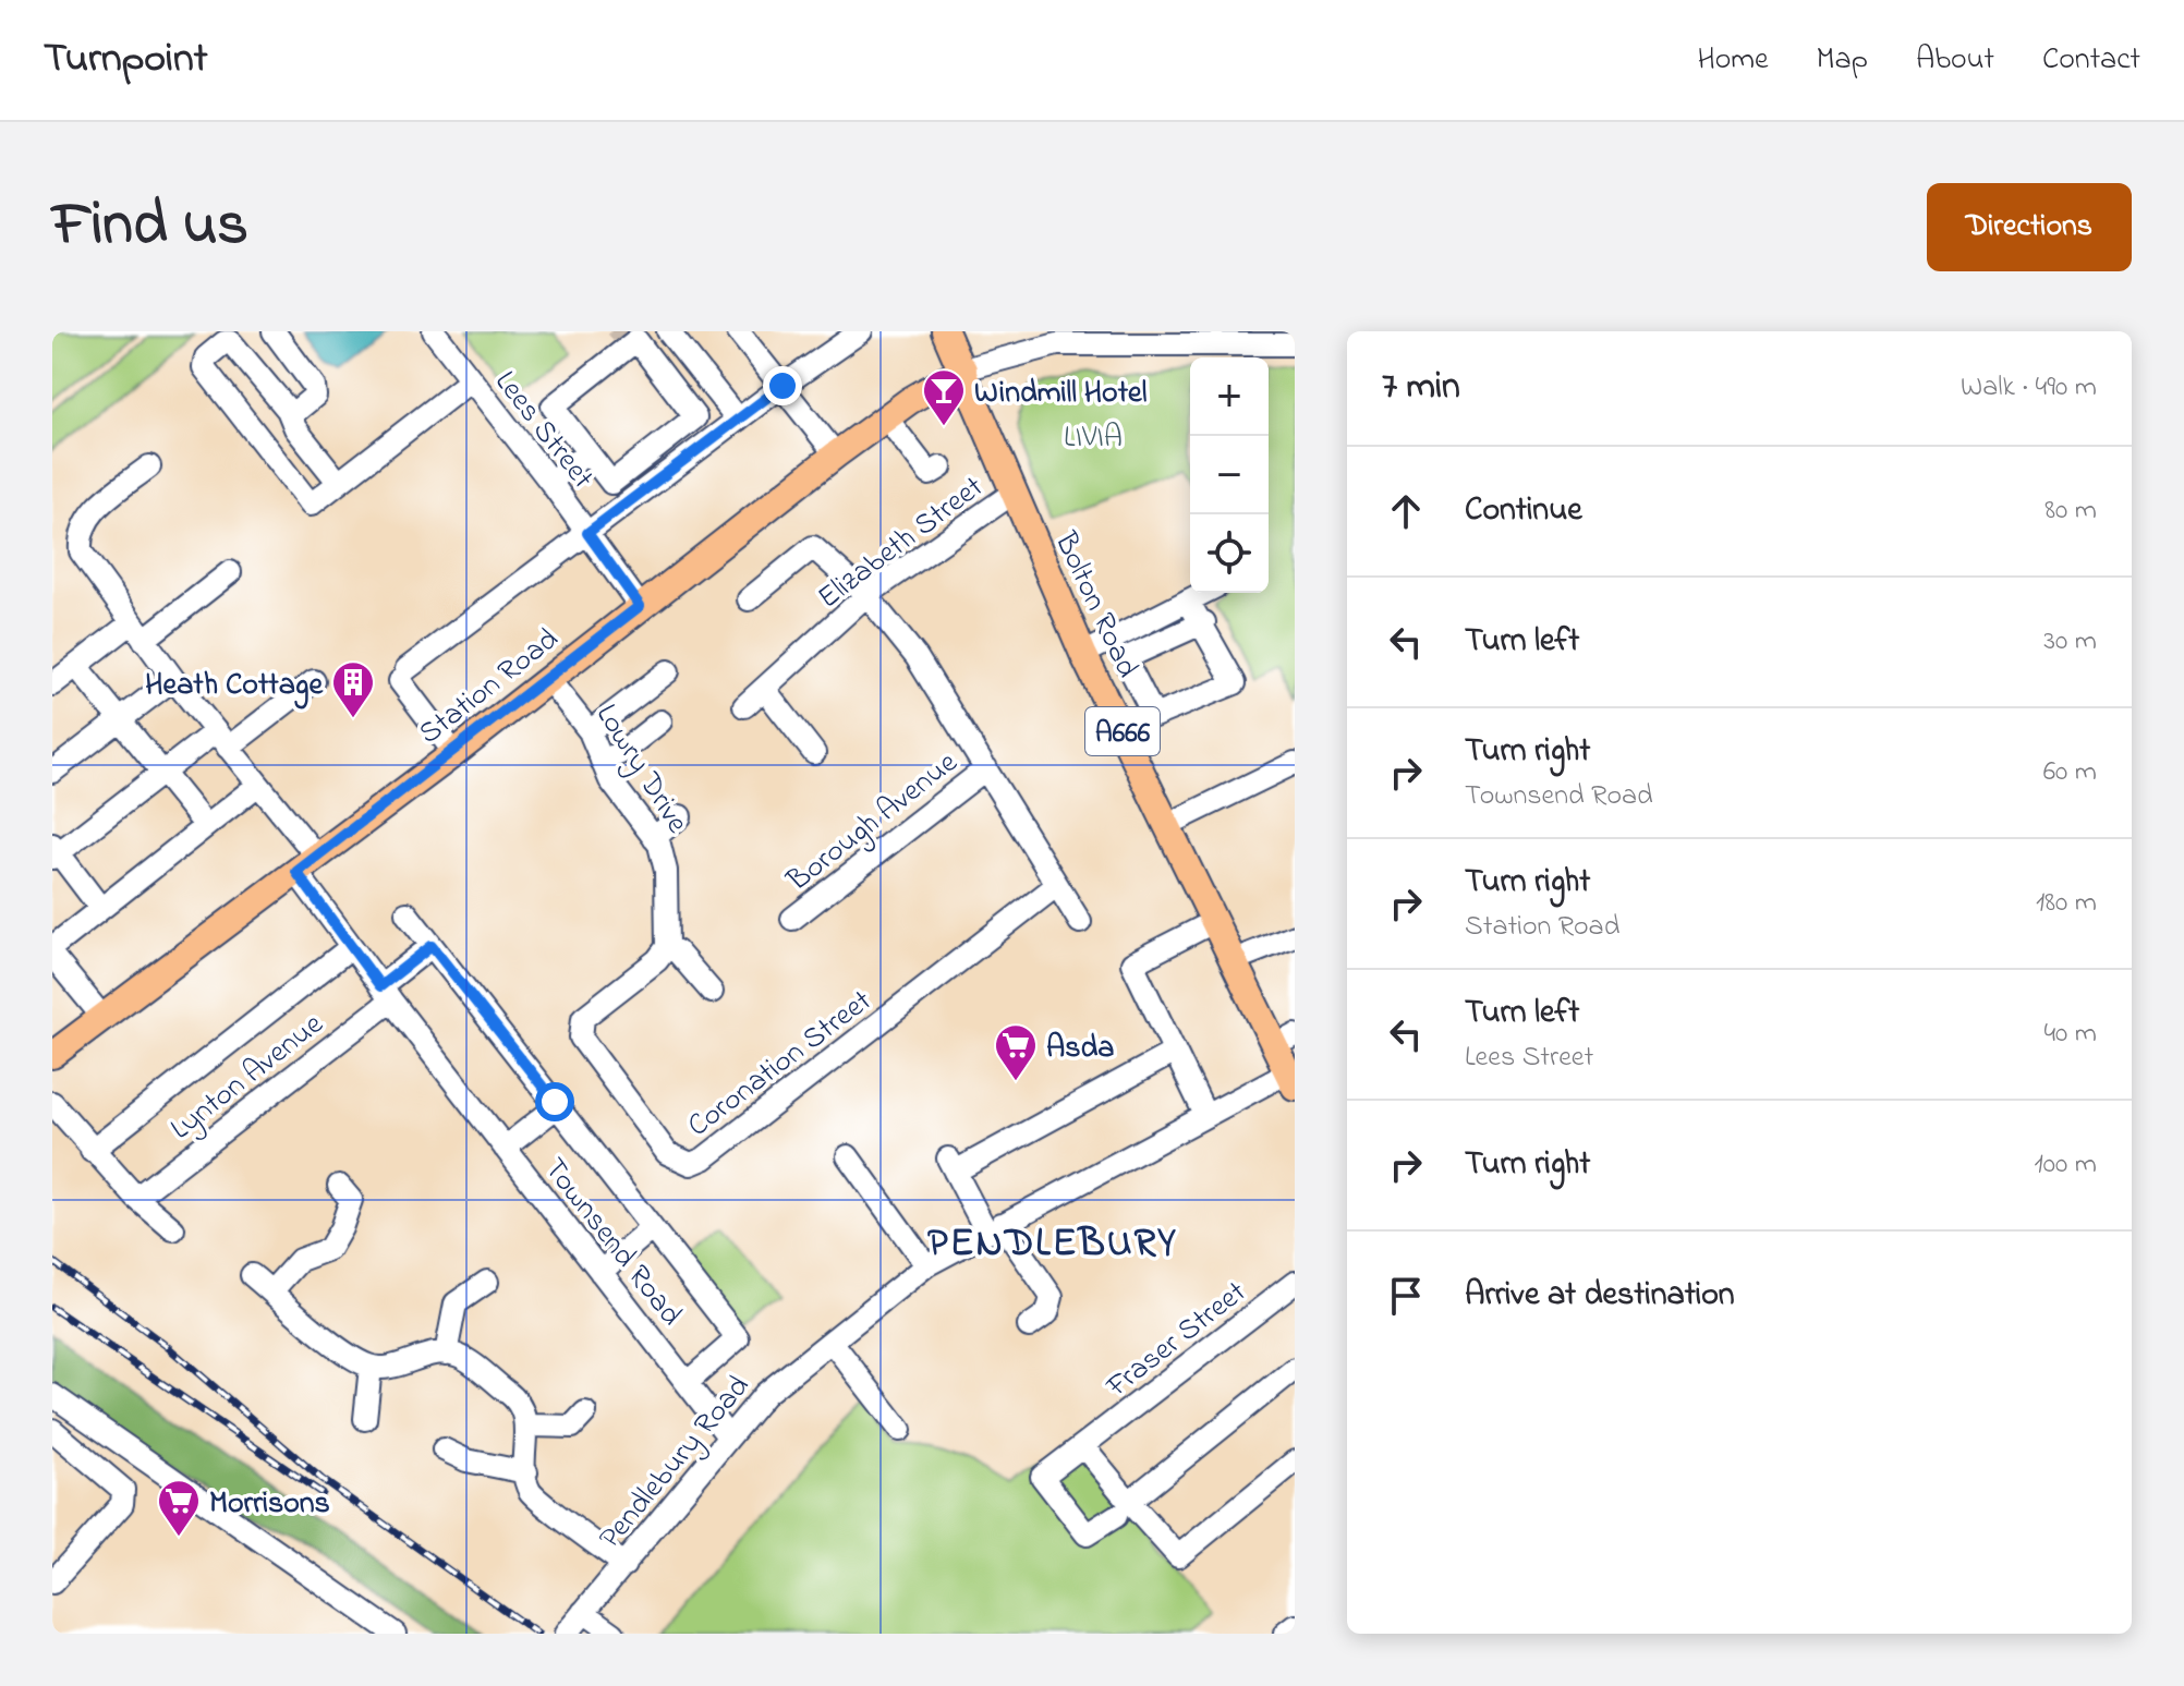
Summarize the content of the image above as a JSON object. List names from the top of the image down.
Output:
{
  "streets": {
    "main road": ["Bolton Road", "Station Road", "A666"],
    "street": [
      "Lees Street",
      "Elizabeth Street",
      "Lowry Drive",
      "Borough Avenue",
      "Coronation Street",
      "Lynton Avenue",
      "Townsend Road",
      "Fraser Street",
      "Pendlebury Road"
    ]
  },
  "crossings": [
    ["Lees Street", "Station Road"],
    ["Elizabeth Street", "Bolton Road"],
    ["Bolton Road", "Station Road"],
    ["Bolton Road", "Pendlebury Road"],
    ["Station Road", "Lowry Drive"],
    ["Station Road", "Townsend Road"],
    ["Lowry Drive", "Coronation Street"],
    ["Lynton Avenue", "Townsend Road"],
    ["Townsend Road", "Pendlebury Road"]
  ],
  "districts": ["PENDLEBURY"],
  "parks": ["LIVIA"],
  "places": {
    "bar": ["Windmill Hotel"],
    "building": ["Heath Cottage"],
    "supermarket": ["Asda", "Morrisons"]
  },
  "page": {
    "header": "Turnpoint",
    "nav": [
      "Home",
      "Map",
      "About",
      "Contact"
    ],
    "title": "Find us",
    "buttons": "Directions",
    "heading": ["7 min", "Walk · 490 m"],
    "map_buttons": ["+", "−"],
    "list": [
      ["Continue", "80 m"],
      ["Turn left", "30 m"],
      ["Turn right", "Townsend Road", "60 m"],
      ["Turn right", "Station Road", "180 m"],
      ["Turn left", "Lees Street", "40 m"],
      ["Turn right", "100 m"],
      "Arrive at destination"
    ]
  }
}
